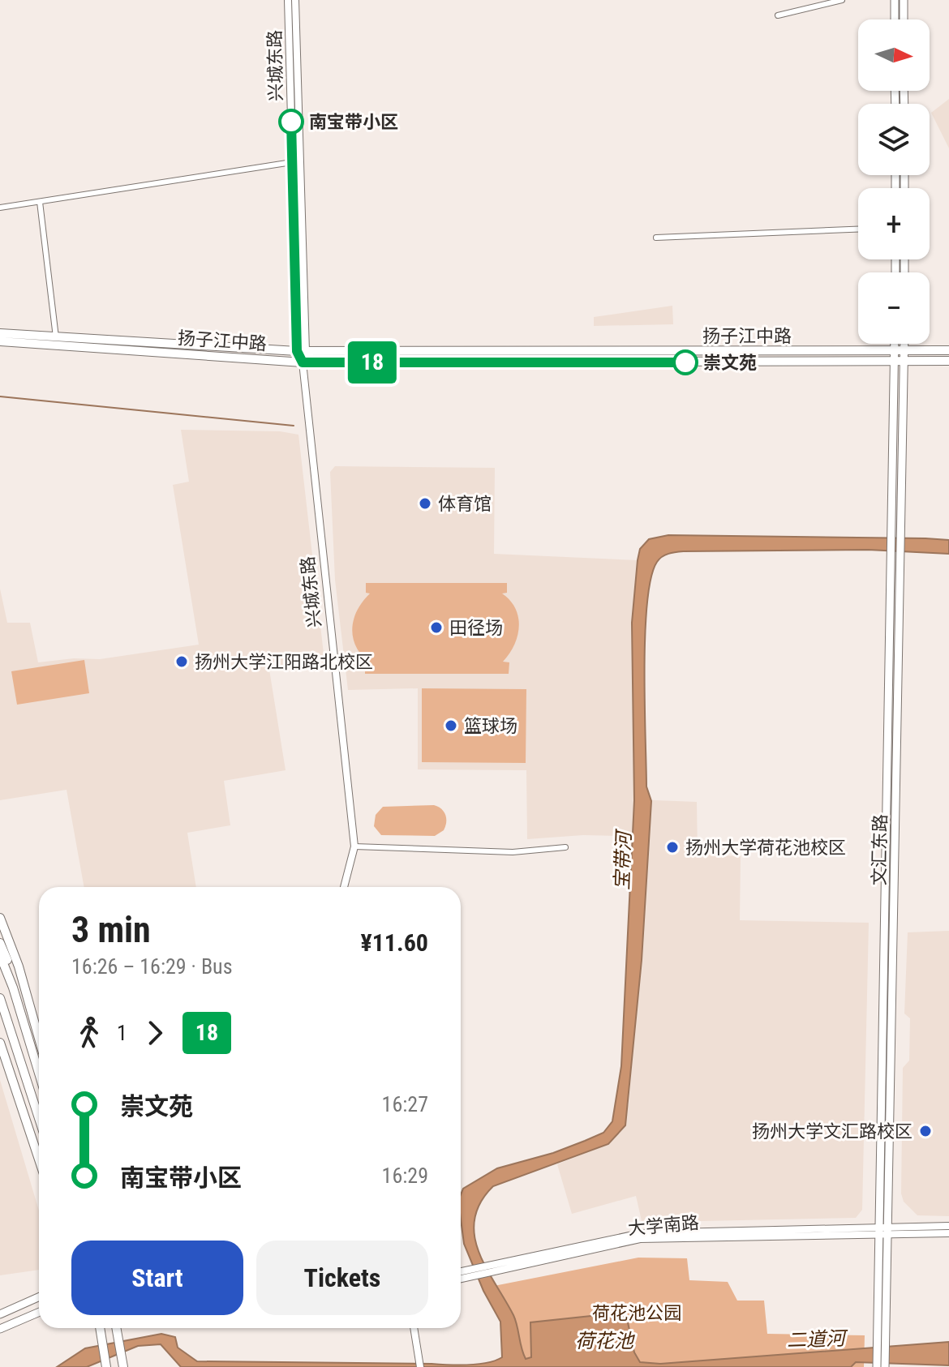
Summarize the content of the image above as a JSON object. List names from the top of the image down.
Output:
{
  "streets": {
    "main road": ["扬子江中路", "文汇东路"],
    "street": ["兴城东路", "大学南路"]
  },
  "crossings": [
    ["兴城东路", "扬子江中路"],
    ["扬子江中路", "文汇东路"],
    ["文汇东路", "大学南路"]
  ],
  "water": ["宝带河", "二道河", "荷花池"],
  "parks": ["荷花池公园"],
  "places": [
    "南宝带小区",
    "崇文苑",
    "体育馆",
    "田径场",
    "扬州大学江阳路北校区",
    "篮球场",
    "扬州大学荷花池校区",
    "扬州大学文汇路校区"
  ],
  "lines": ["bus line 18"],
  "north": "right",
  "page": {
    "on_map": "18",
    "map_buttons": ["+", "−"],
    "heading": ["3 min", "16:26 – 16:29 · Bus", "¥11.60"],
    "legs": ["1", "18"],
    "list": [
      {
        "name": "崇文苑",
        "value": "16:27"
      },
      {
        "name": "南宝带小区",
        "value": "16:29"
      }
    ],
    "buttons": ["Start", "Tickets"]
  }
}
